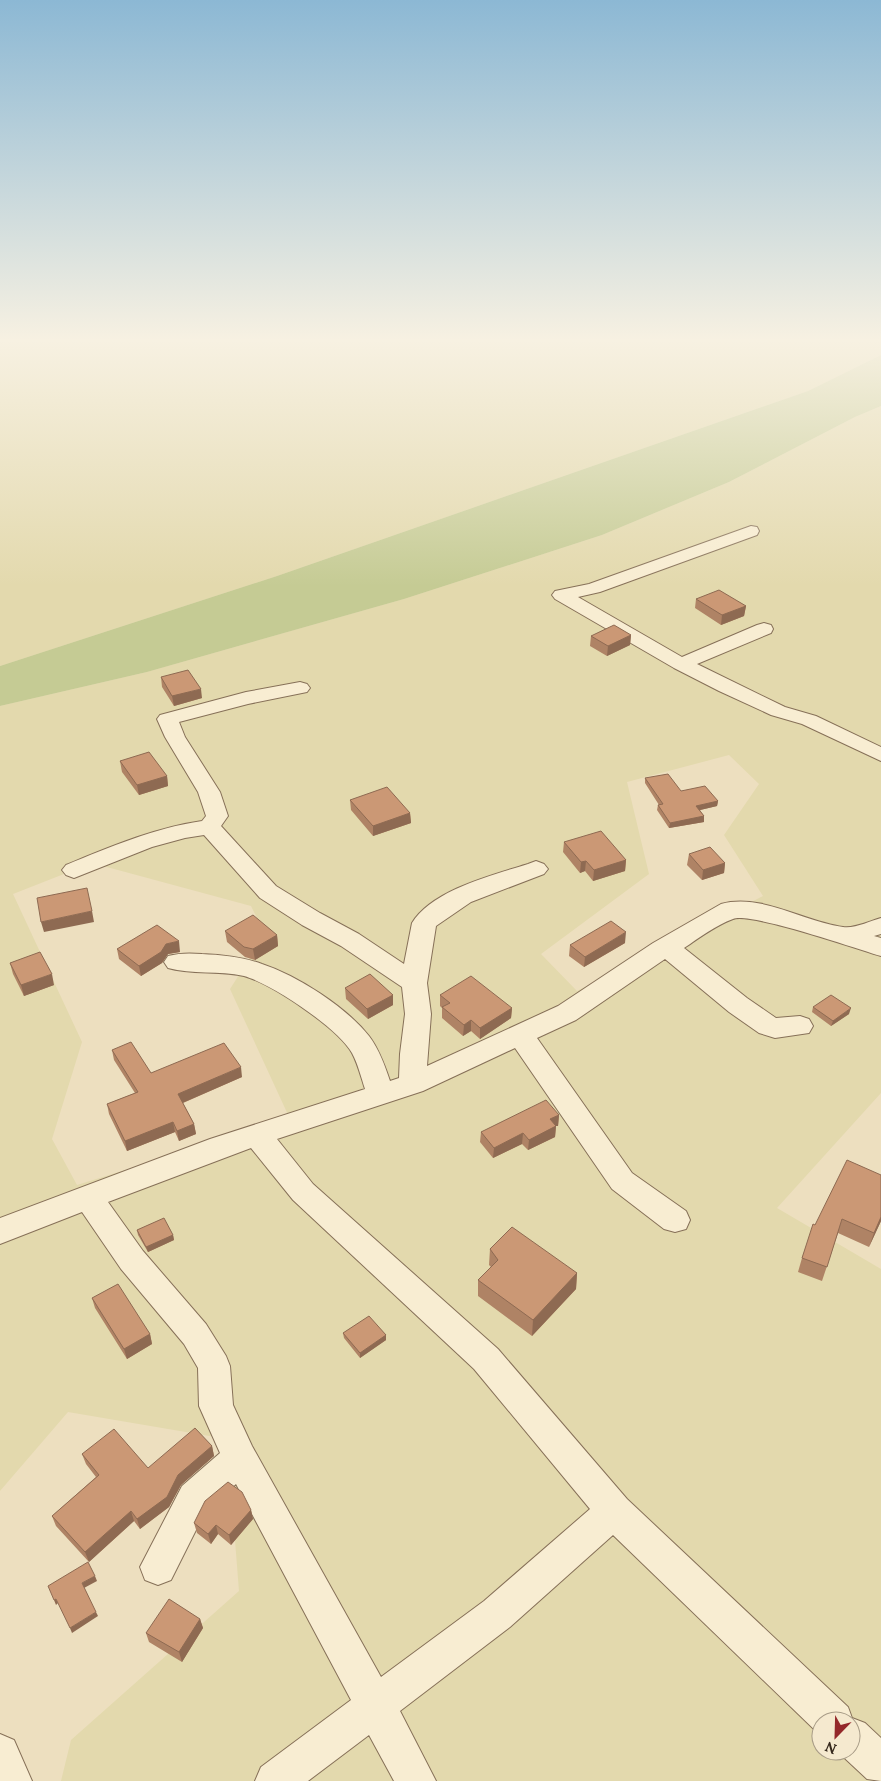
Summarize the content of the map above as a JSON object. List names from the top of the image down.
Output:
{
  "north": "bottom left"
}
